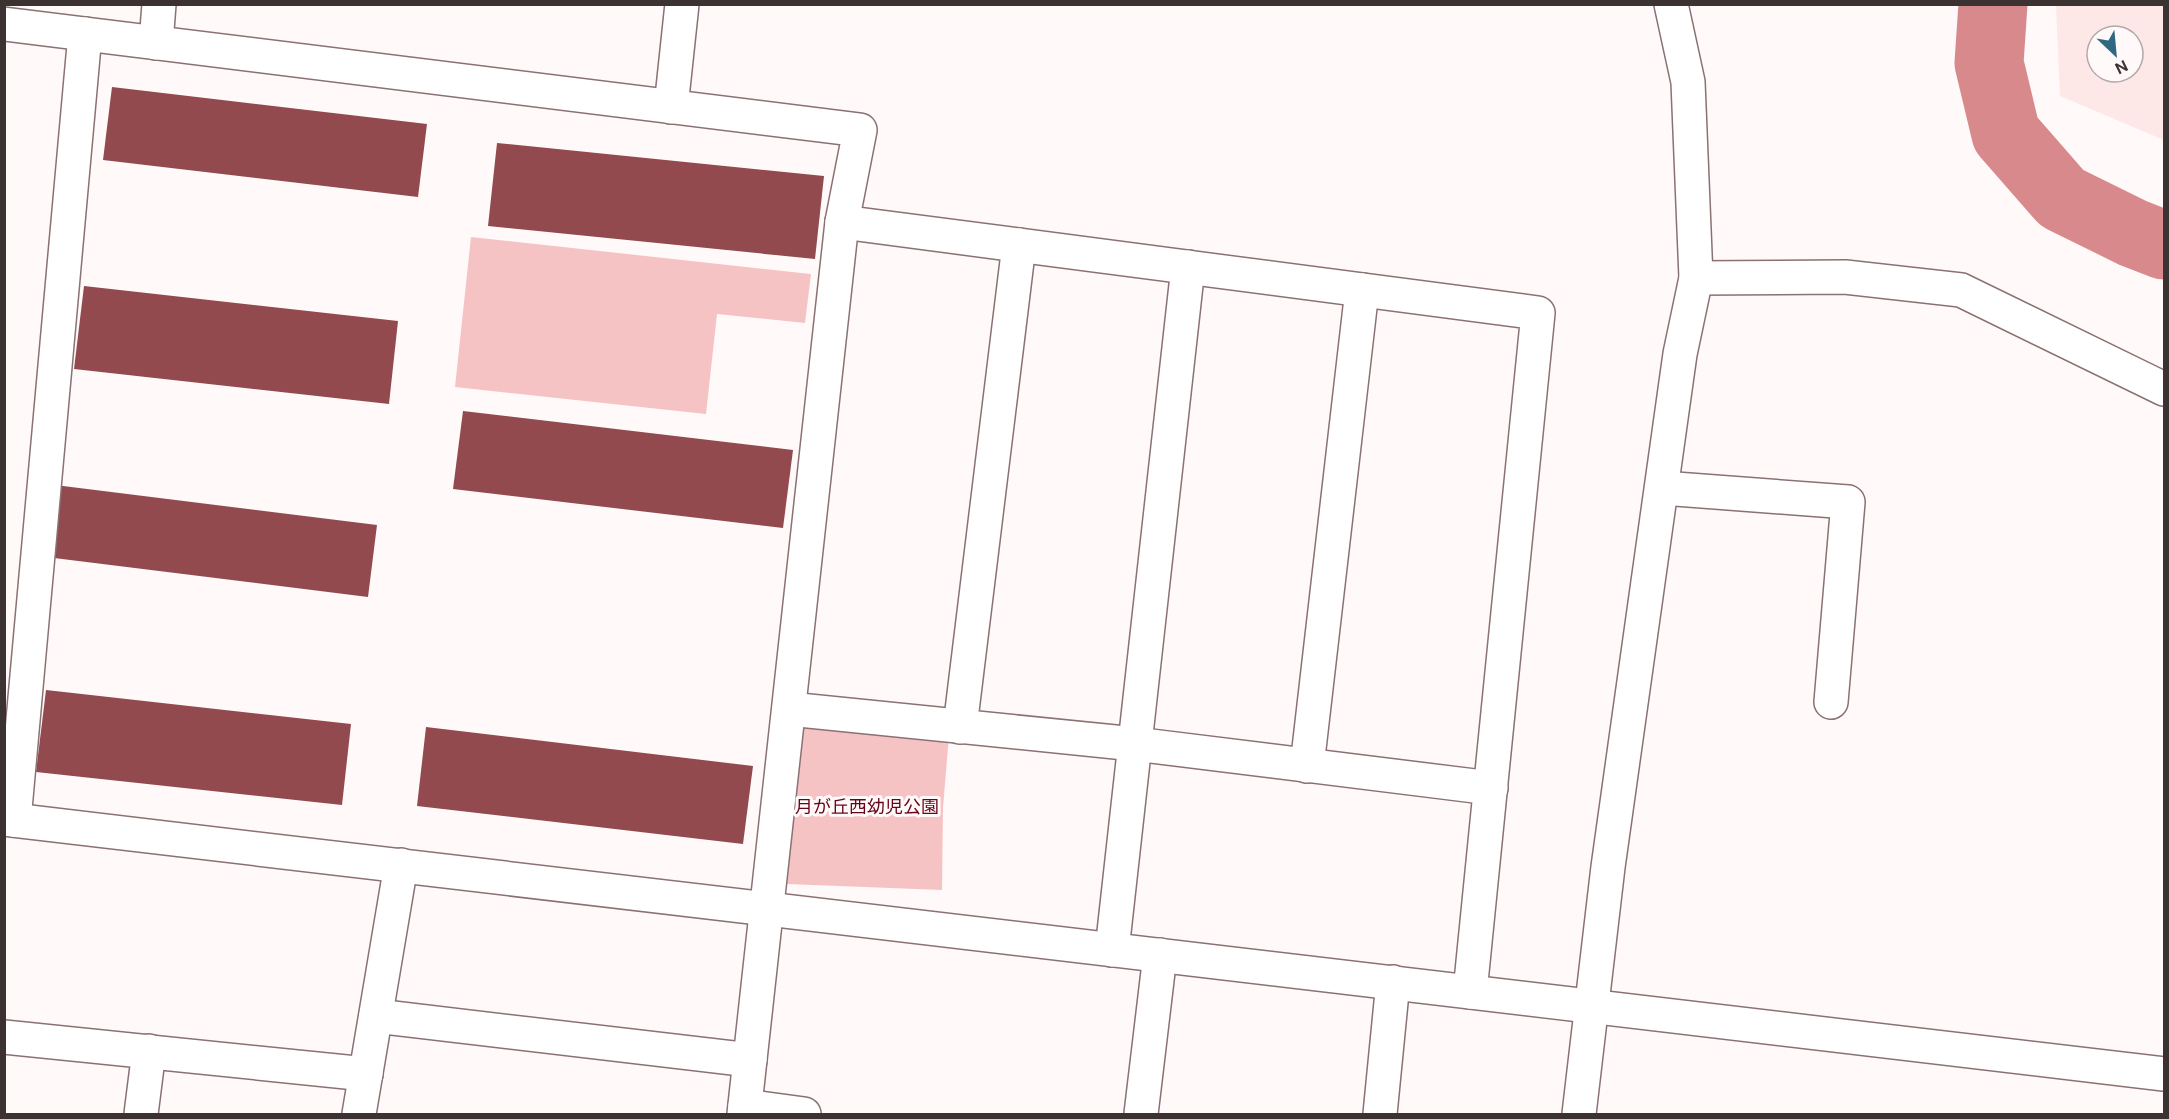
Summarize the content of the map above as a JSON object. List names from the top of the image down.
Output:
{
  "parks": ["月が丘西幼児公園"],
  "north": "bottom right"
}
